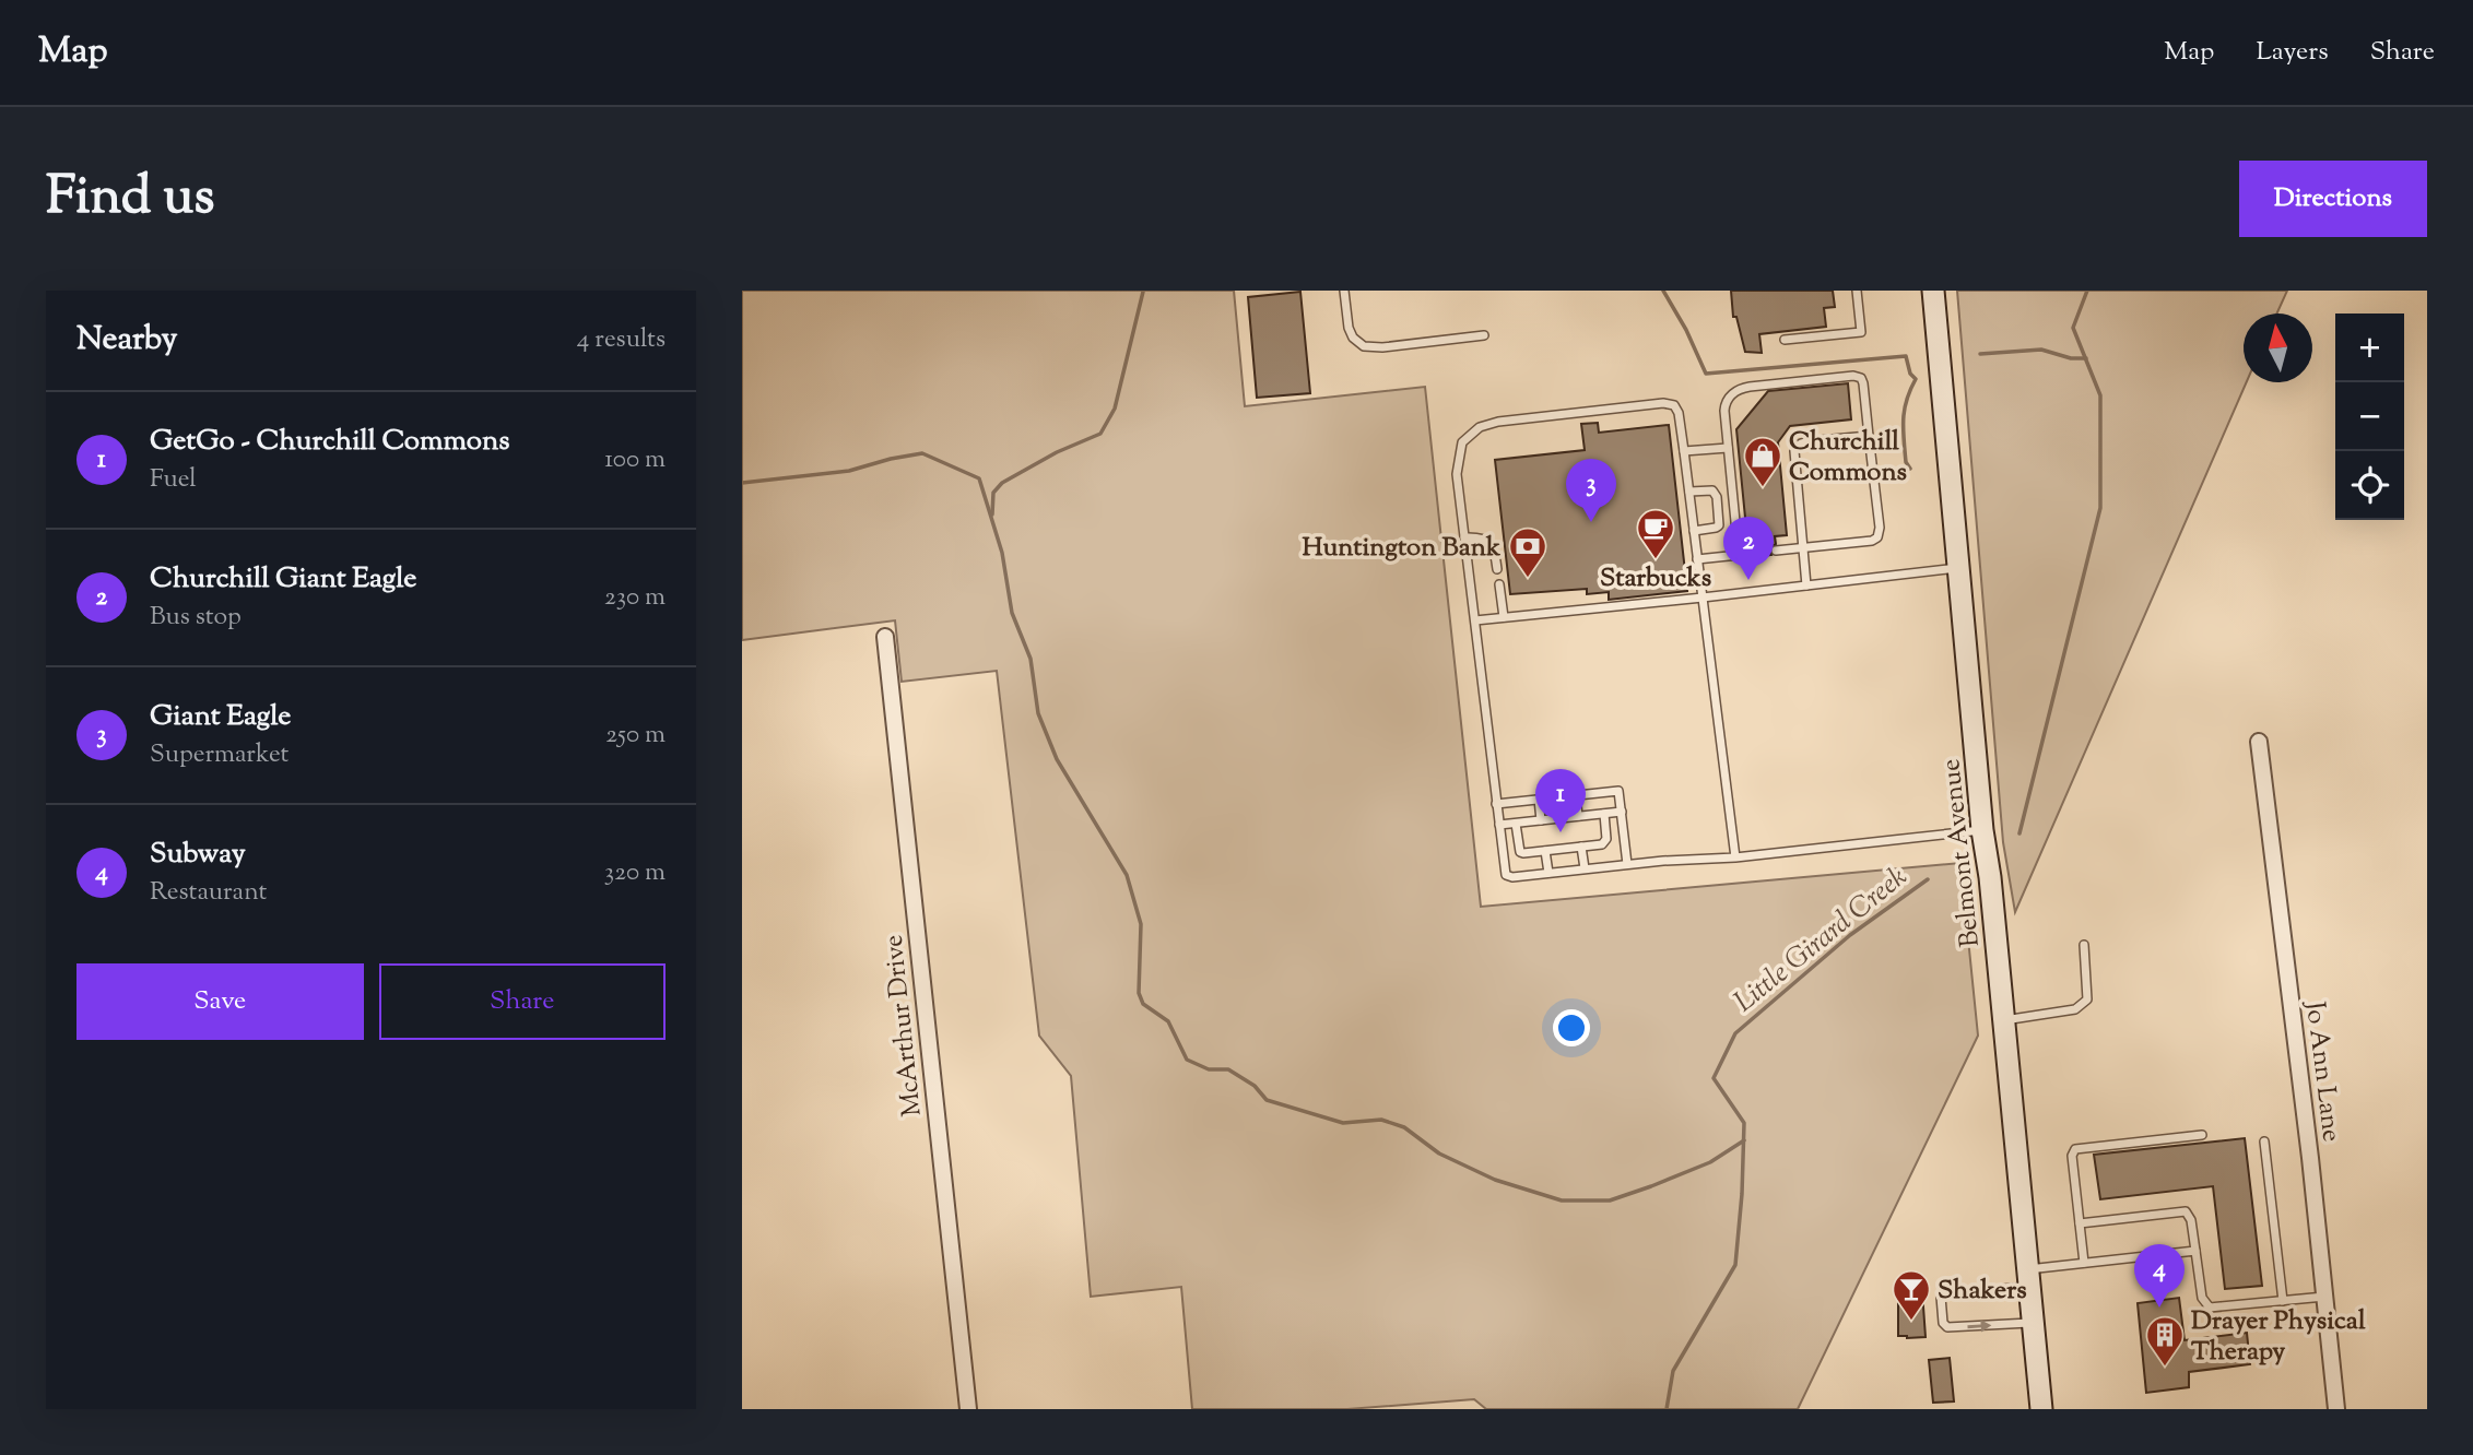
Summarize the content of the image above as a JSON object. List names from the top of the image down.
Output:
{
  "streets": {
    "main road": ["Belmont Avenue"],
    "street": ["McArthur Drive", "Jo Ann Lane"]
  },
  "water": ["Little Girard Creek"],
  "places": {
    "shop": ["Churchill Commons"],
    "cafe": ["Starbucks"],
    "bank": ["Huntington Bank"],
    "bar": ["Shakers"],
    "building": ["Drayer Physical Therapy"]
  },
  "north": "top",
  "page": {
    "header": "Map",
    "nav": ["Map", "Layers", "Share"],
    "title": "Find us",
    "buttons": [
      "Directions",
      ["Save", "Share"]
    ],
    "heading": ["Nearby", "4 results"],
    "map_buttons": ["+", "−"],
    "list": [
      {
        "mark": "1",
        "name": "GetGo - Churchill Commons",
        "note": "Fuel",
        "value": "100 m"
      },
      {
        "mark": "2",
        "name": "Churchill Giant Eagle",
        "note": "Bus stop",
        "value": "230 m"
      },
      {
        "mark": "3",
        "name": "Giant Eagle",
        "note": "Supermarket",
        "value": "250 m"
      },
      {
        "mark": "4",
        "name": "Subway",
        "note": "Restaurant",
        "value": "320 m"
      }
    ],
    "pins": [
      "3",
      "2",
      "1",
      "4"
    ]
  }
}
